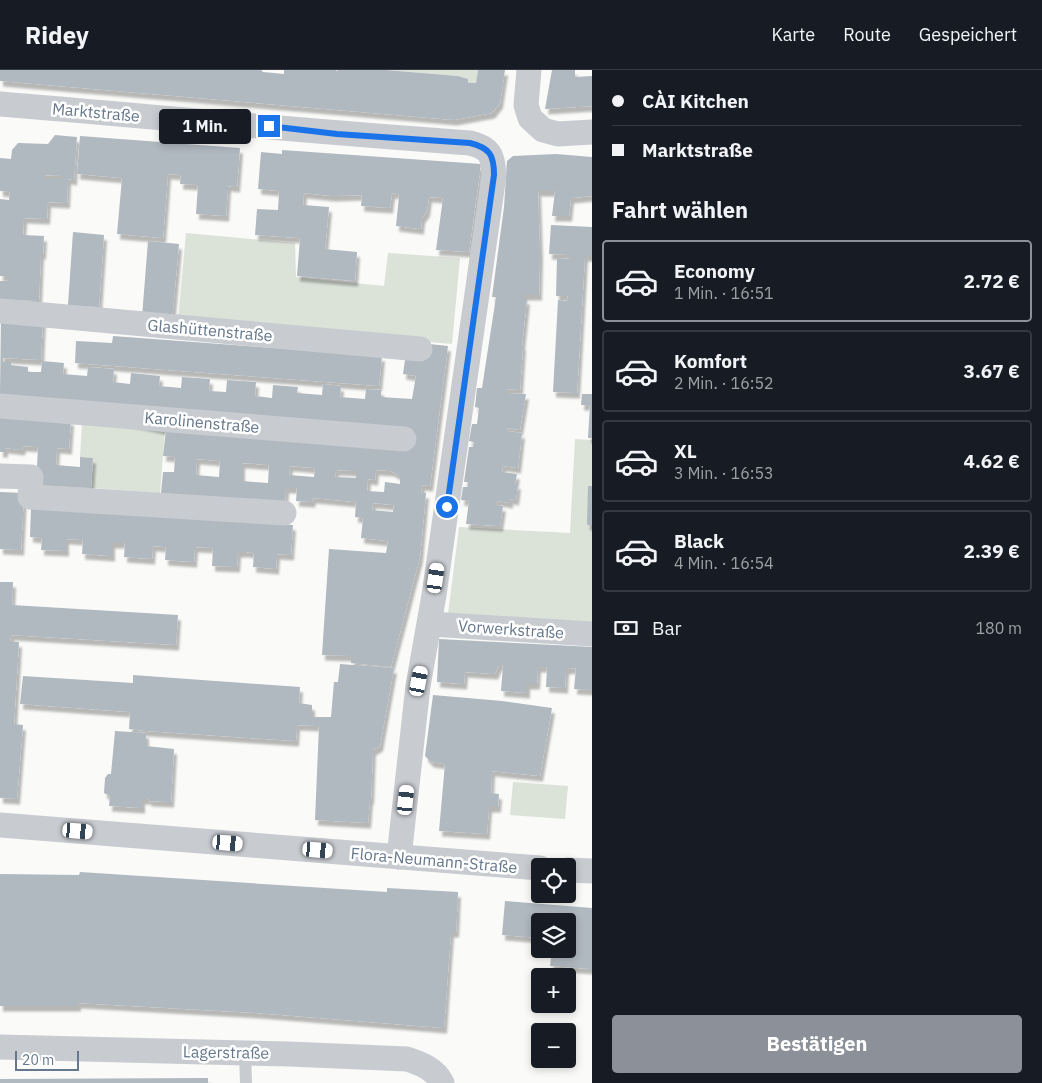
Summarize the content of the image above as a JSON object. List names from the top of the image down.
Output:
{
  "streets": {
    "street": [
      "Marktstraße",
      "Glashüttenstraße",
      "Karolinenstraße",
      "Vorwerkstraße",
      "Flora-Neumann-Straße",
      "Lagerstraße"
    ]
  },
  "crossings": [
    ["Marktstraße", "Vorwerkstraße"]
  ],
  "scale_bar": "20 m",
  "page": {
    "header": "Ridey",
    "nav": ["Karte", "Route", "Gespeichert"],
    "banner": ["CÀI Kitchen", "Marktstraße"],
    "bubble": "1 Min.",
    "heading": "Fahrt wählen",
    "list": [
      {
        "name": "Economy",
        "note": "1 Min. · 16:51",
        "value": "2.72 €"
      },
      {
        "name": "Komfort",
        "note": "2 Min. · 16:52",
        "value": "3.67 €"
      },
      {
        "name": "XL",
        "note": "3 Min. · 16:53",
        "value": "4.62 €"
      },
      {
        "name": "Black",
        "note": "4 Min. · 16:54",
        "value": "2.39 €"
      }
    ],
    "pay": ["Bar", "180 m"],
    "map_buttons": ["+", "−"],
    "buttons": "Bestätigen",
    "scale": "20 m"
  }
}
